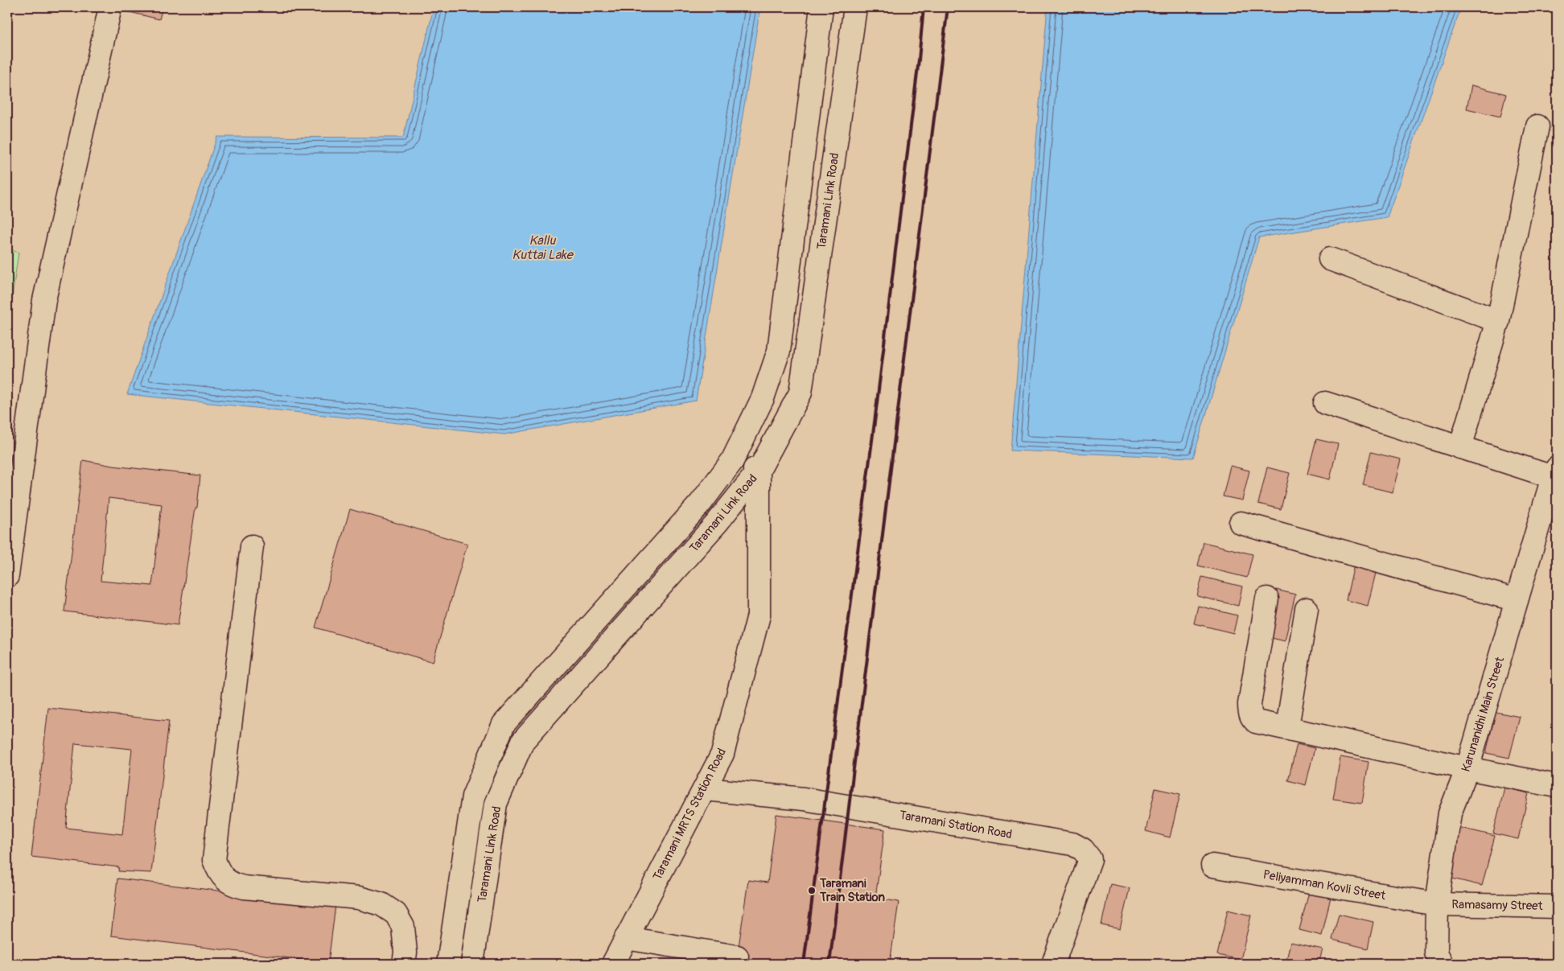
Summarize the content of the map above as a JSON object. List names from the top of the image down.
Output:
{
  "streets": {
    "street": [
      "Taramani Link Road",
      "Karunanidhi Main Street",
      "Taramani MRTS Station Road",
      "Taramani Station Road",
      "Peliyamman Kovli Street",
      "Ramasamy Street"
    ]
  },
  "crossings": [
    ["Taramani Link Road", "Taramani MRTS Station Road"],
    ["Karunanidhi Main Street", "Peliyamman Kovli Street"],
    ["Karunanidhi Main Street", "Ramasamy Street"],
    ["Taramani MRTS Station Road", "Taramani Station Road"],
    ["Peliyamman Kovli Street", "Ramasamy Street"]
  ],
  "water": ["Kallu Kuttai Lake"],
  "places": ["Taramani Train Station"]
}
